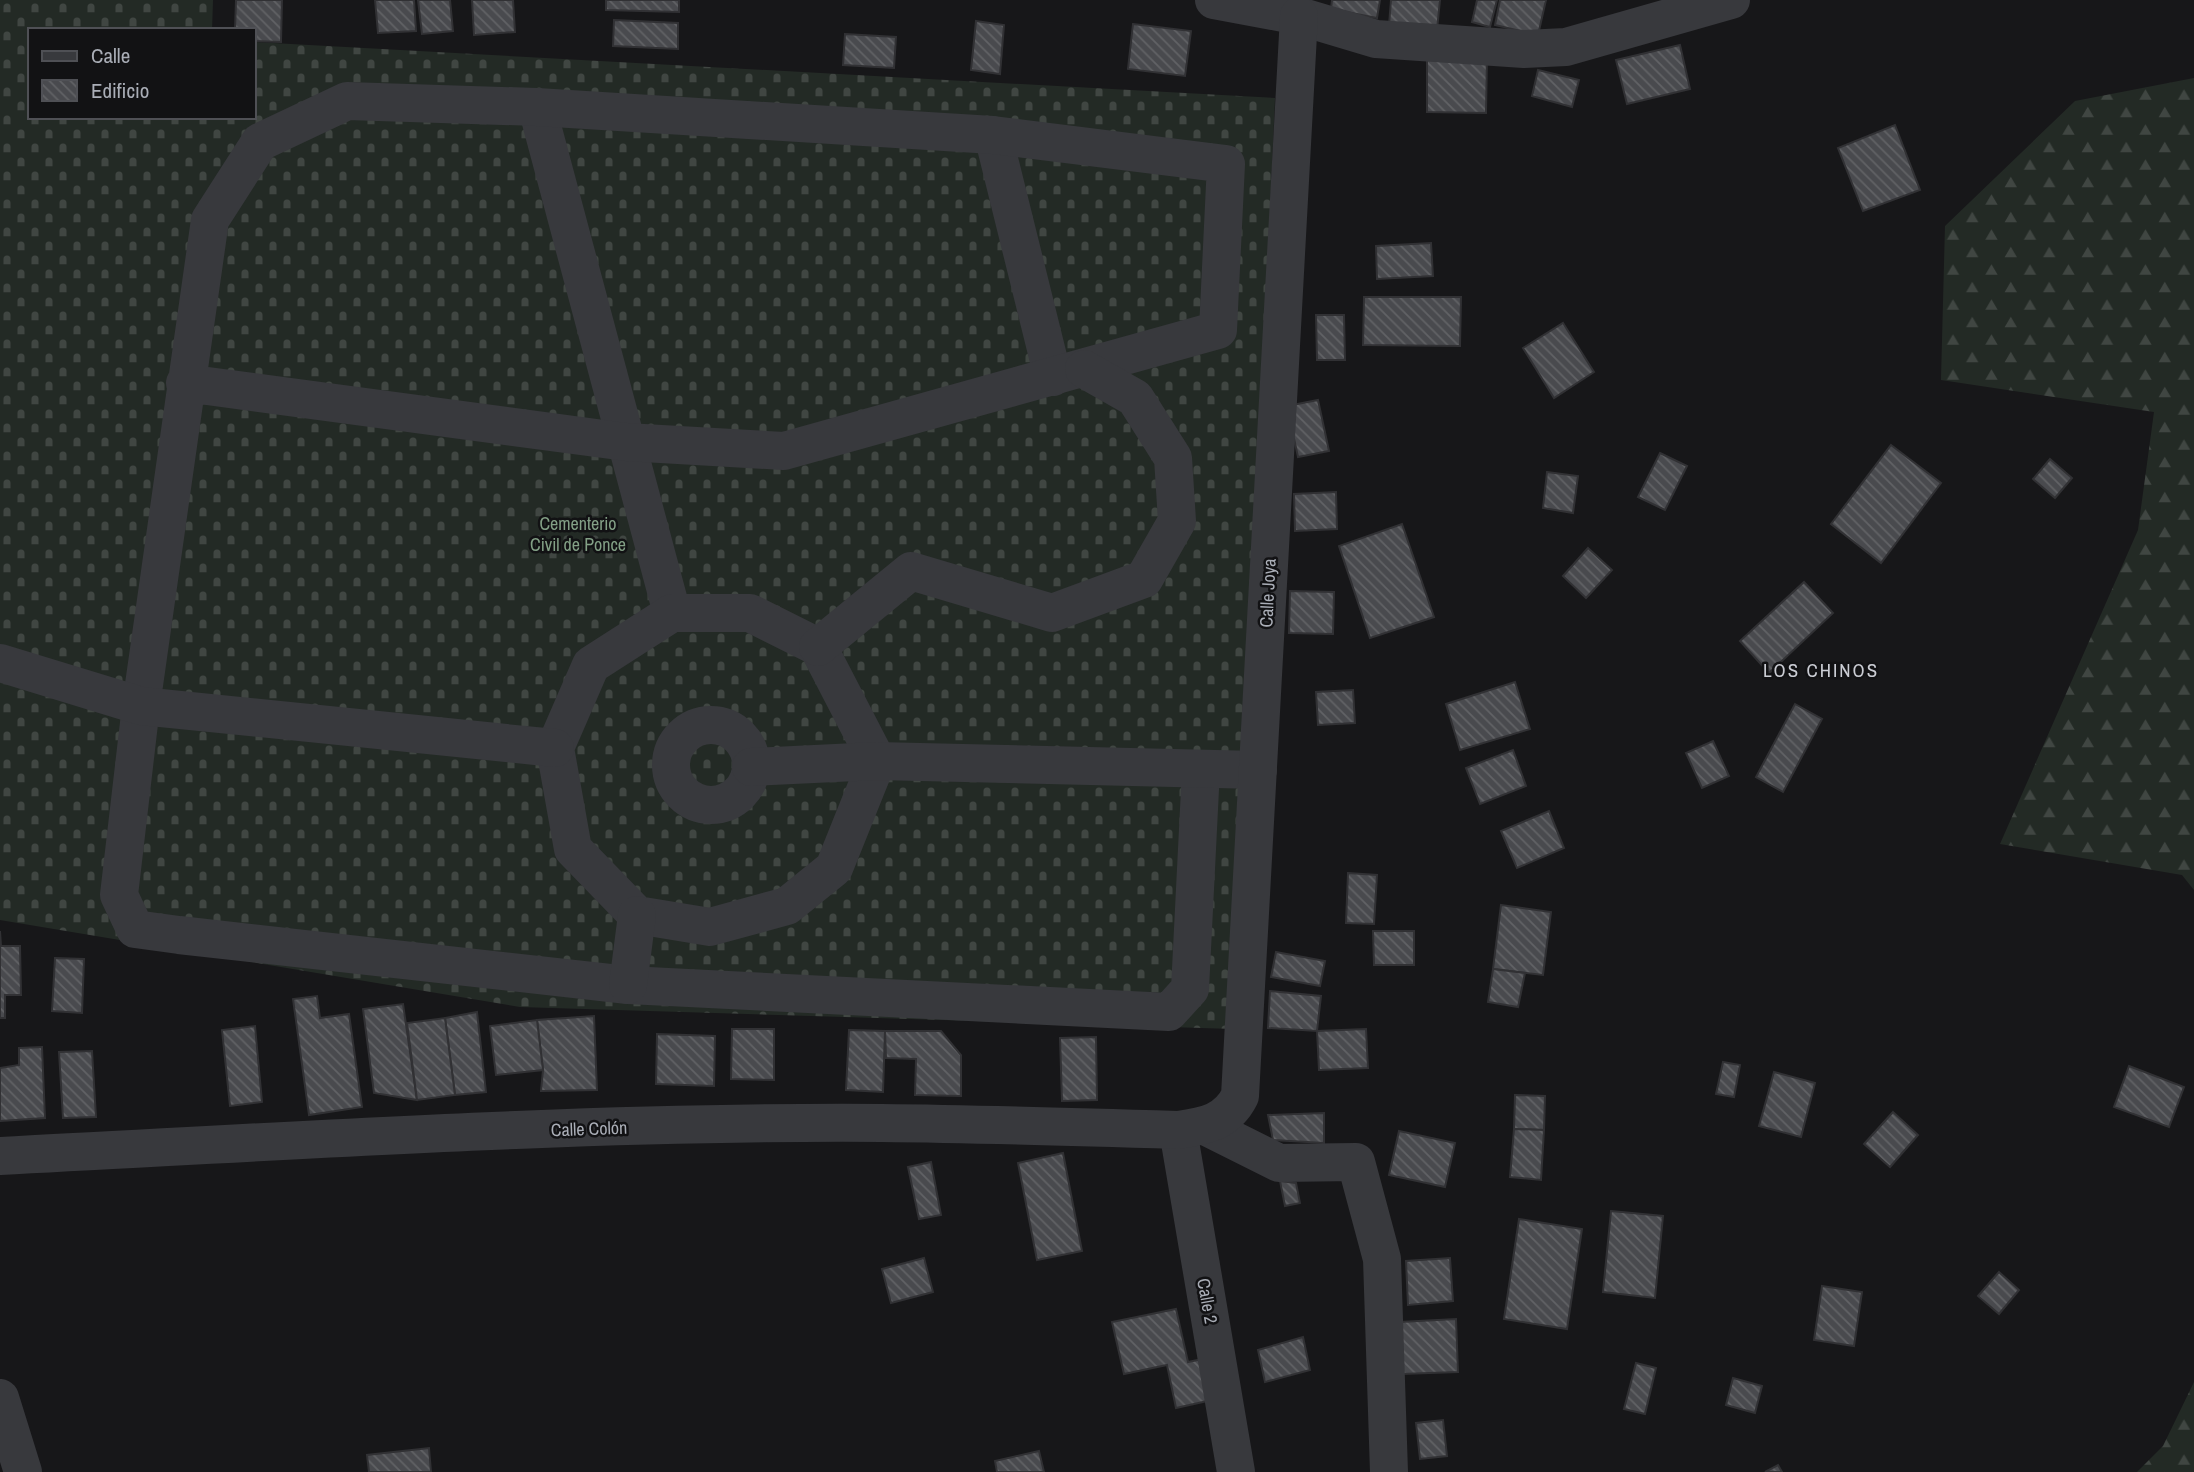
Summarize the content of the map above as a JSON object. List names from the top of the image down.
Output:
{
  "streets": {
    "street": ["Calle Joya", "Calle Colón", "Calle 2"]
  },
  "crossings": [
    ["Calle Joya", "Calle Colón"],
    ["Calle Joya", "Calle 2"],
    ["Calle Colón", "Calle 2"]
  ],
  "districts": ["LOS CHINOS"],
  "parks": ["Cementerio Civil de Ponce"],
  "legend": ["Calle", "Edificio"]
}
